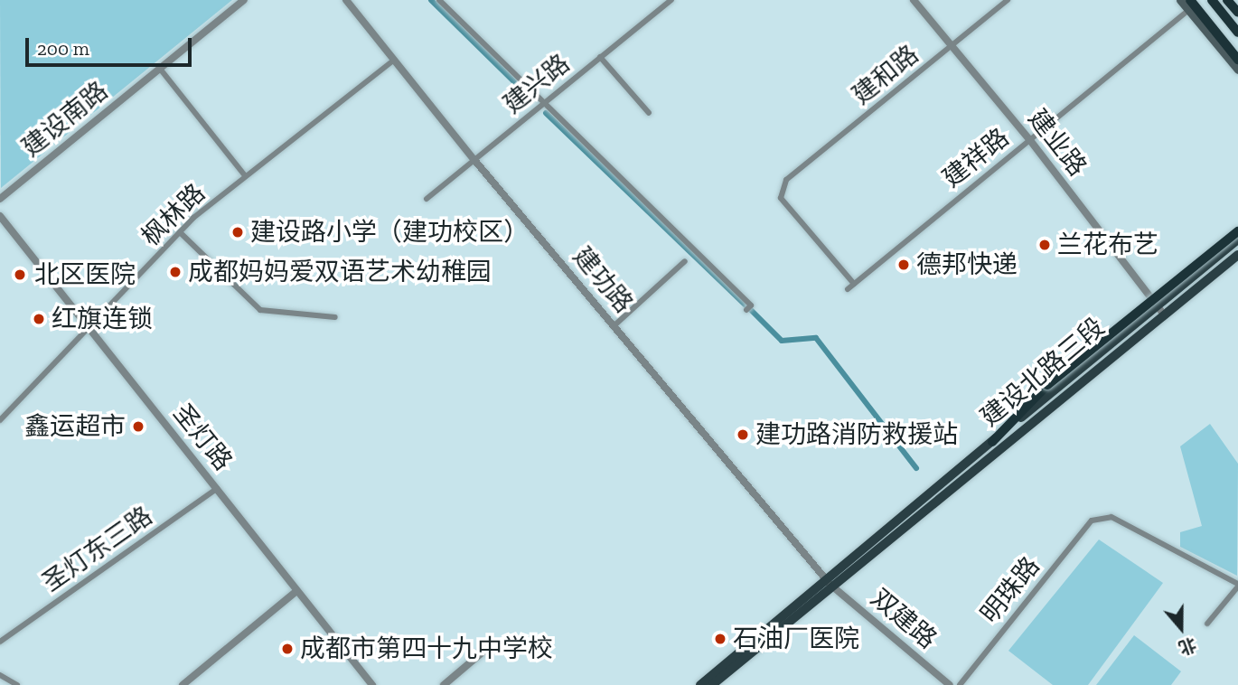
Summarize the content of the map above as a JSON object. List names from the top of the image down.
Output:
{
  "streets": {
    "main road": ["建设北路三段"],
    "street": [
      "建和路",
      "建兴路",
      "建设南路",
      "建业路",
      "建祥路",
      "枫林路",
      "建功路",
      "圣灯路",
      "圣灯东三路",
      "明珠路",
      "双建路"
    ]
  },
  "crossings": [
    ["建和路", "建业路"],
    ["建和路", "建祥路"],
    ["建兴路", "建功路"],
    ["建业路", "建祥路"],
    ["建业路", "建设北路三段"],
    ["枫林路", "建功路"],
    ["枫林路", "圣灯路"],
    ["建功路", "建设北路三段"],
    ["建功路", "双建路"],
    ["建设北路三段", "双建路"],
    ["圣灯路", "圣灯东三路"]
  ],
  "places": [
    "建设路小学（建功校区）",
    "兰花布艺",
    "德邦快递",
    "成都妈妈爱双语艺术幼稚园",
    "北区医院",
    "红旗连锁",
    "鑫运超市",
    "建功路消防救援站",
    "石油厂医院",
    "成都市第四十九中学校"
  ],
  "scale_bar": "200 m",
  "north": "bottom"
}
